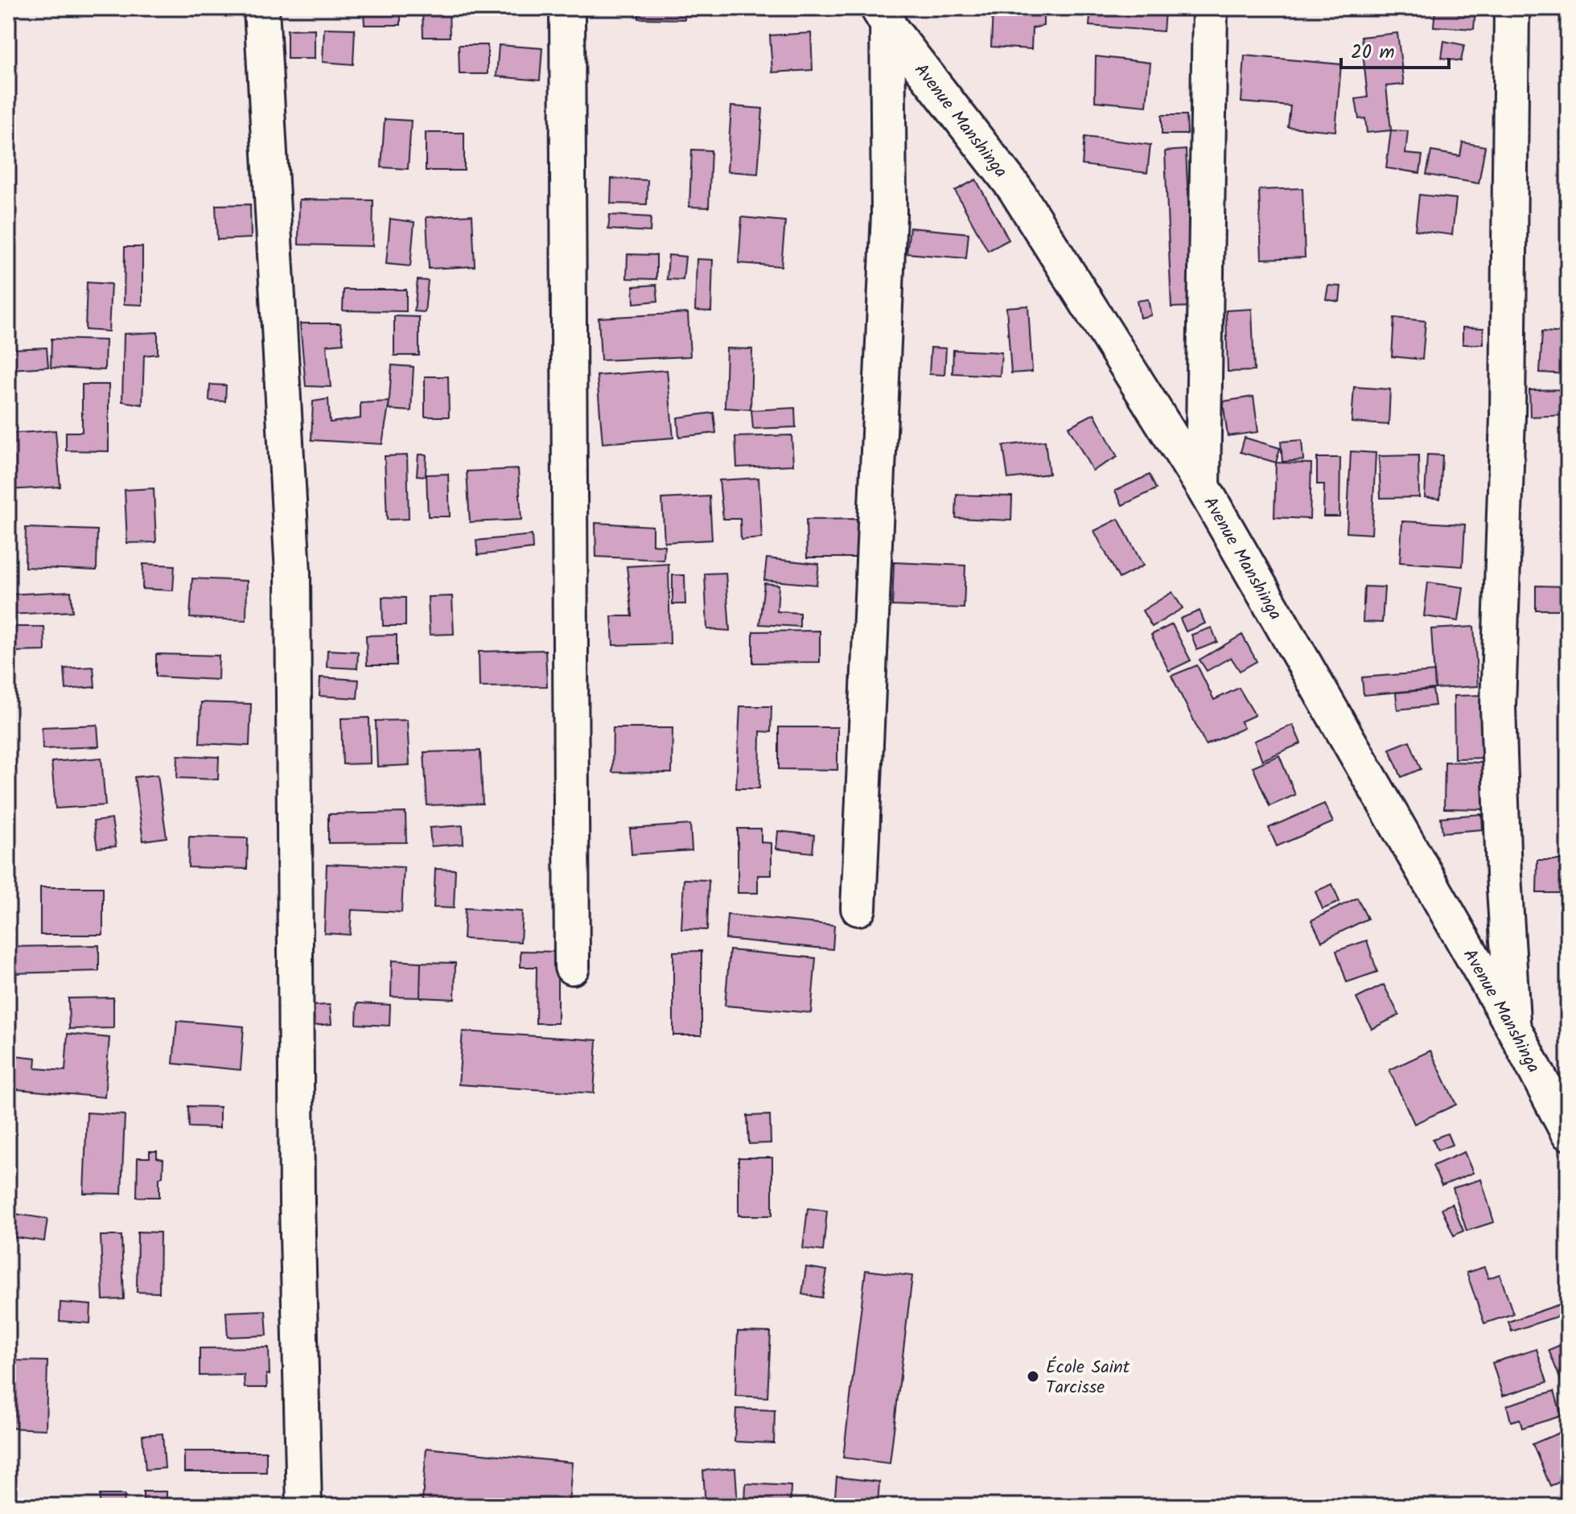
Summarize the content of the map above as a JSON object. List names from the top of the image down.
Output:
{
  "streets": {
    "street": ["Avenue Manshinga"]
  },
  "places": ["École Saint Tarcisse"],
  "scale_bar": "20 m"
}
